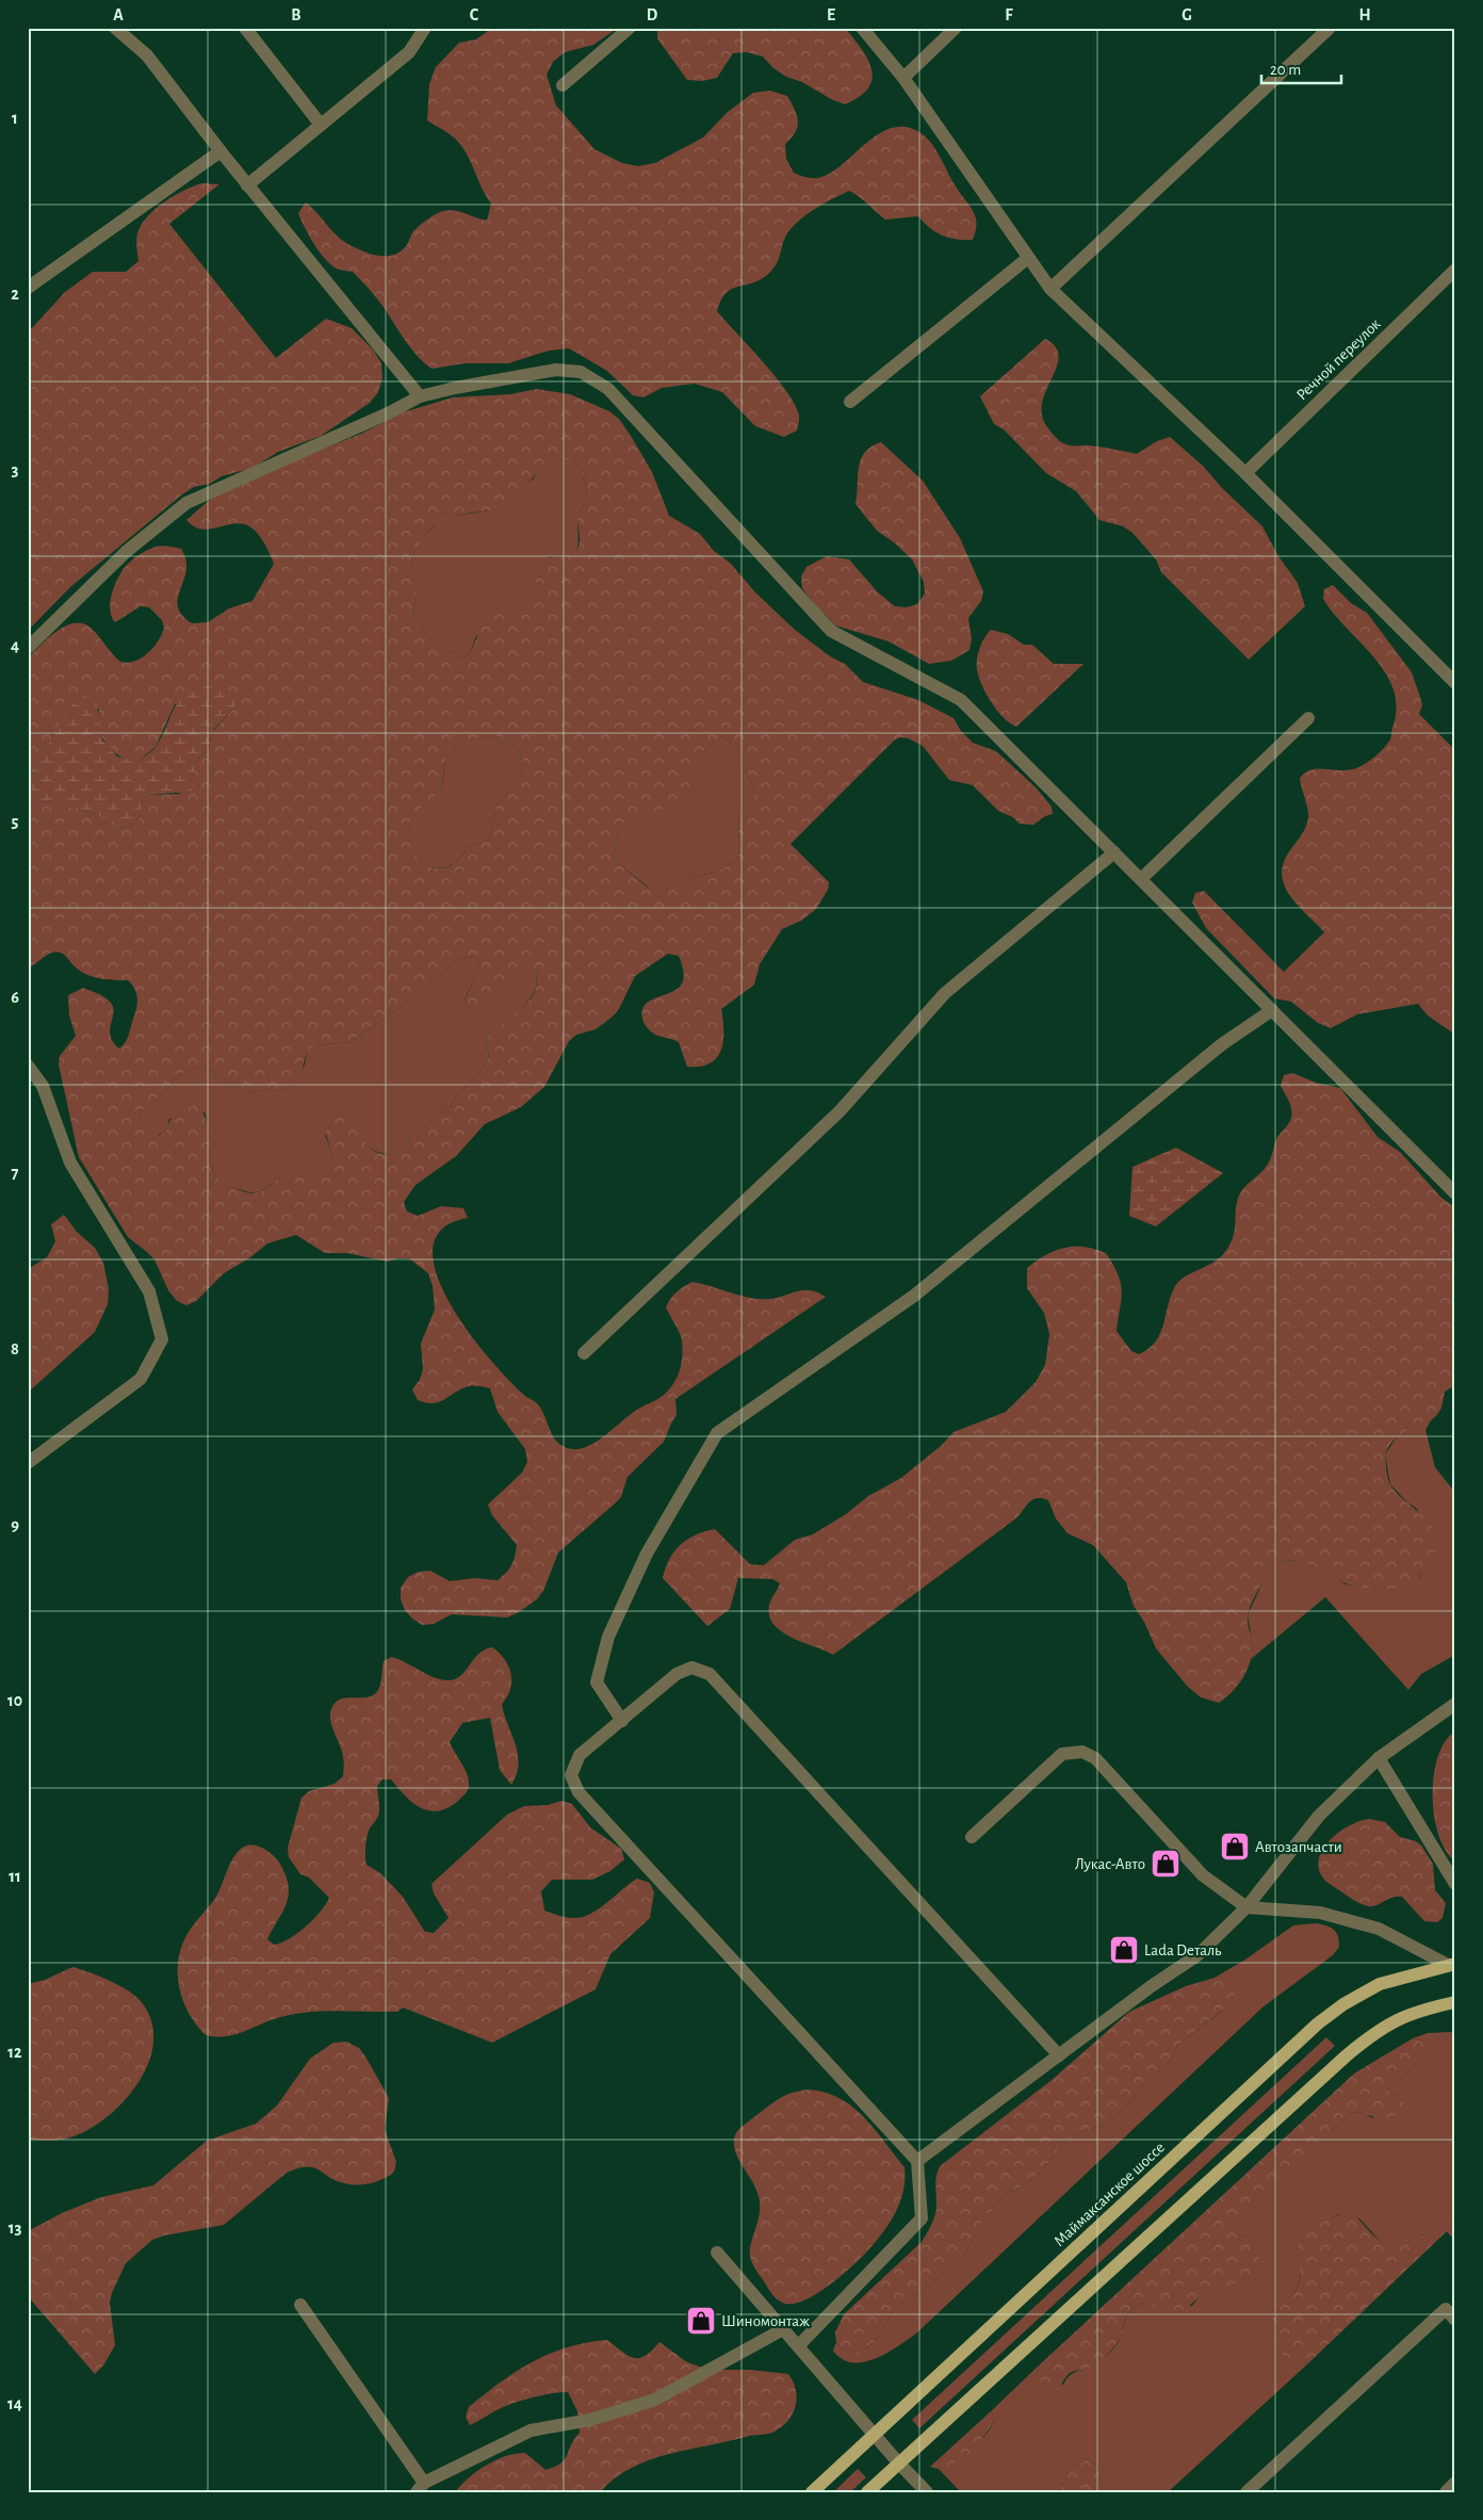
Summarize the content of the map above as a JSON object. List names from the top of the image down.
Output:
{
  "streets": {
    "main road": ["Маймаксанское шоссе"],
    "street": ["Речной переулок"]
  },
  "places": {
    "shop": [
      "Автозапчасти",
      "Лукас-Авто",
      "Lada Dеталь",
      "Шиномонтаж"
    ]
  },
  "scale_bar": "20 m",
  "grid": {
    "columns": [
      "A",
      "B",
      "C",
      "D",
      "E",
      "F",
      "G",
      "H"
    ],
    "rows": [
      "1",
      "2",
      "3",
      "4",
      "5",
      "6",
      "7",
      "8",
      "9",
      "10",
      "11",
      "12",
      "13",
      "14"
    ]
  }
}
